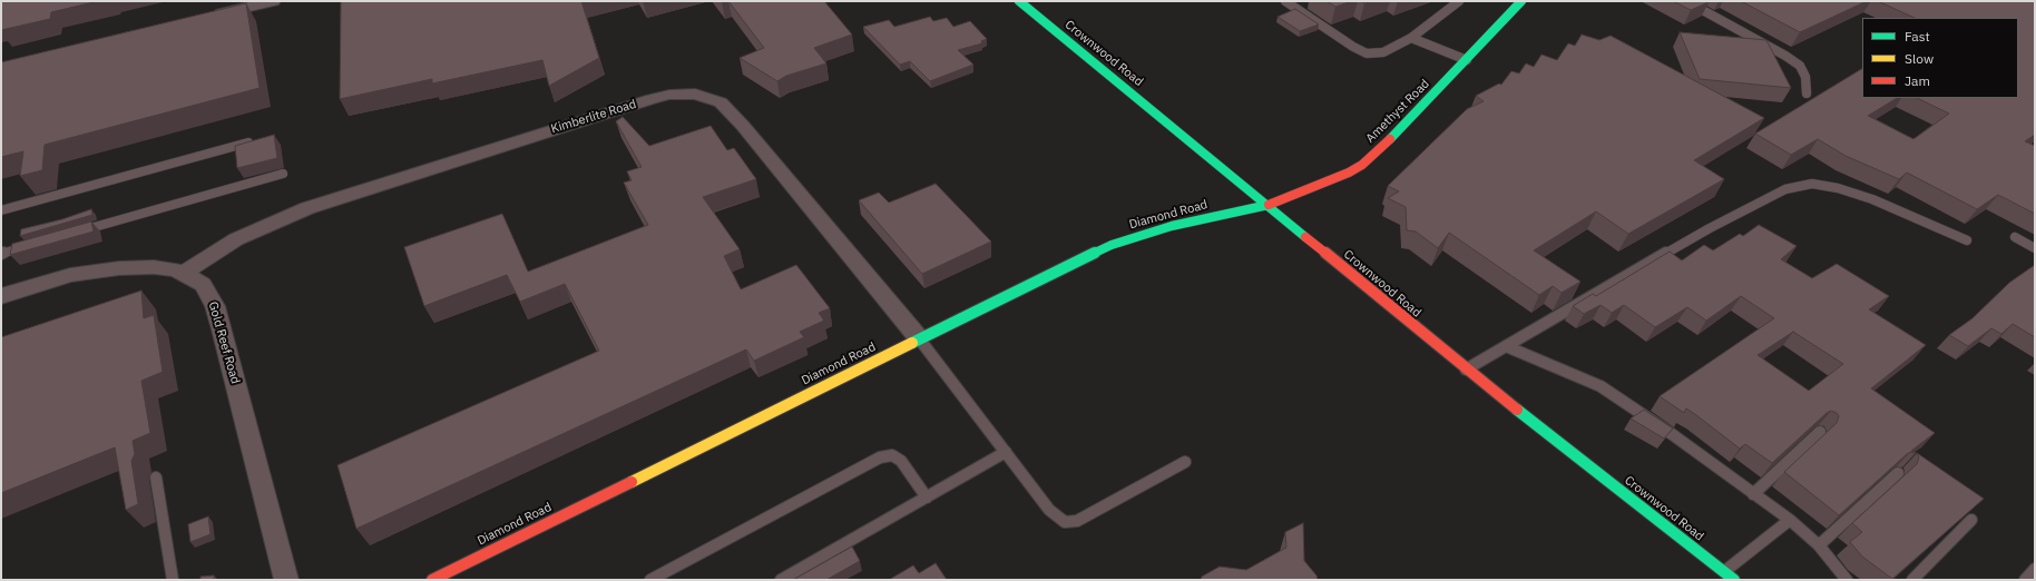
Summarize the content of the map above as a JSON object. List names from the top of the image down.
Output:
{
  "streets": {
    "street": [
      "Crownwood Road",
      "Amethyst Road",
      "Kimberlite Road",
      "Diamond Road",
      "Gold Reef Road"
    ]
  },
  "crossings": [
    ["Crownwood Road", "Amethyst Road"],
    ["Crownwood Road", "Diamond Road"],
    ["Amethyst Road", "Diamond Road"],
    ["Kimberlite Road", "Diamond Road"],
    ["Kimberlite Road", "Gold Reef Road"]
  ],
  "legend": ["Fast", "Slow", "Jam"]
}
